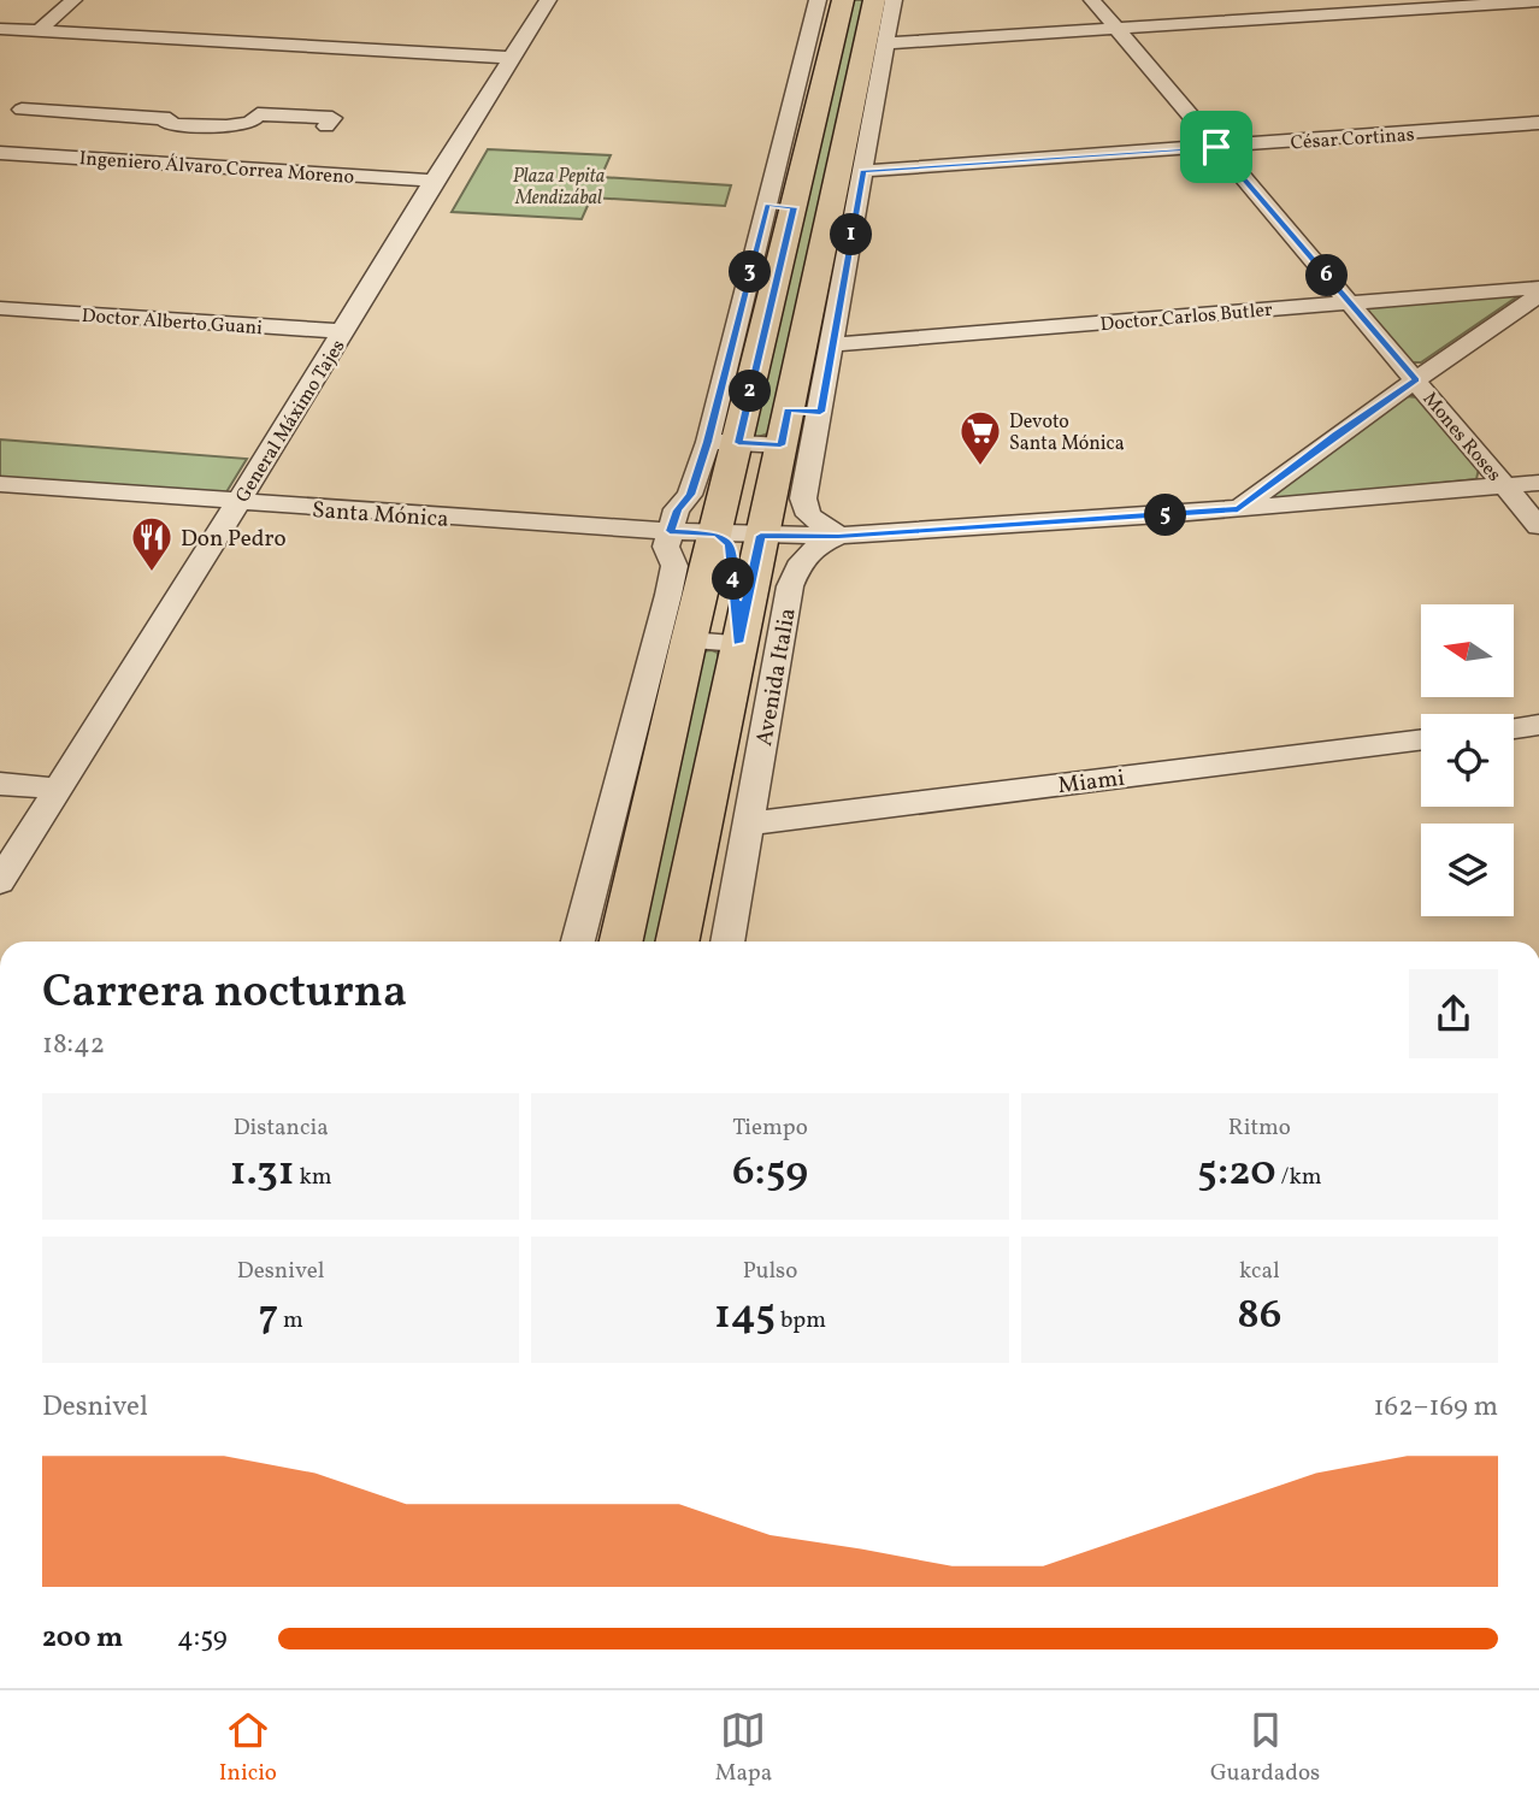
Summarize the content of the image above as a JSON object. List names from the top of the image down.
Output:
{
  "streets": {
    "main road": ["Avenida Italia"],
    "street": [
      "César Cortinas",
      "Ingeniero Álvaro Correa Moreno",
      "Doctor Carlos Butler",
      "Doctor Alberto Guani",
      "General Máximo Tajes",
      "Mones Roses",
      "Santa Mónica",
      "Miami"
    ]
  },
  "crossings": [
    ["César Cortinas", "Mones Roses"],
    ["César Cortinas", "Avenida Italia"],
    ["Ingeniero Álvaro Correa Moreno", "General Máximo Tajes"],
    ["Doctor Carlos Butler", "Mones Roses"],
    ["Doctor Carlos Butler", "Avenida Italia"],
    ["Doctor Alberto Guani", "General Máximo Tajes"],
    ["General Máximo Tajes", "Santa Mónica"],
    ["Santa Mónica", "Avenida Italia"],
    ["Avenida Italia", "Miami"]
  ],
  "parks": ["Plaza Pepita Mendizábal"],
  "places": {
    "supermarket": ["Devoto Santa Mónica"],
    "restaurant": ["Don Pedro"]
  },
  "north": "left",
  "page": {
    "pins": [
      "1",
      "3",
      "6",
      "2",
      "5",
      "4"
    ],
    "heading": ["Carrera nocturna", "18:42"],
    "stats": [
      ["Distancia", "1.31 km"],
      ["Tiempo", "6:59"],
      ["Ritmo", "5:20 /km"],
      ["Desnivel", "7 m"],
      ["Pulso", "145 bpm"],
      ["kcal", "86"]
    ],
    "chart": ["Desnivel", "162–169 m"],
    "list": [
      {
        "name": "200 m",
        "note": "4:59"
      }
    ],
    "tabs": ["Inicio", "Mapa", "Guardados"]
  }
}
